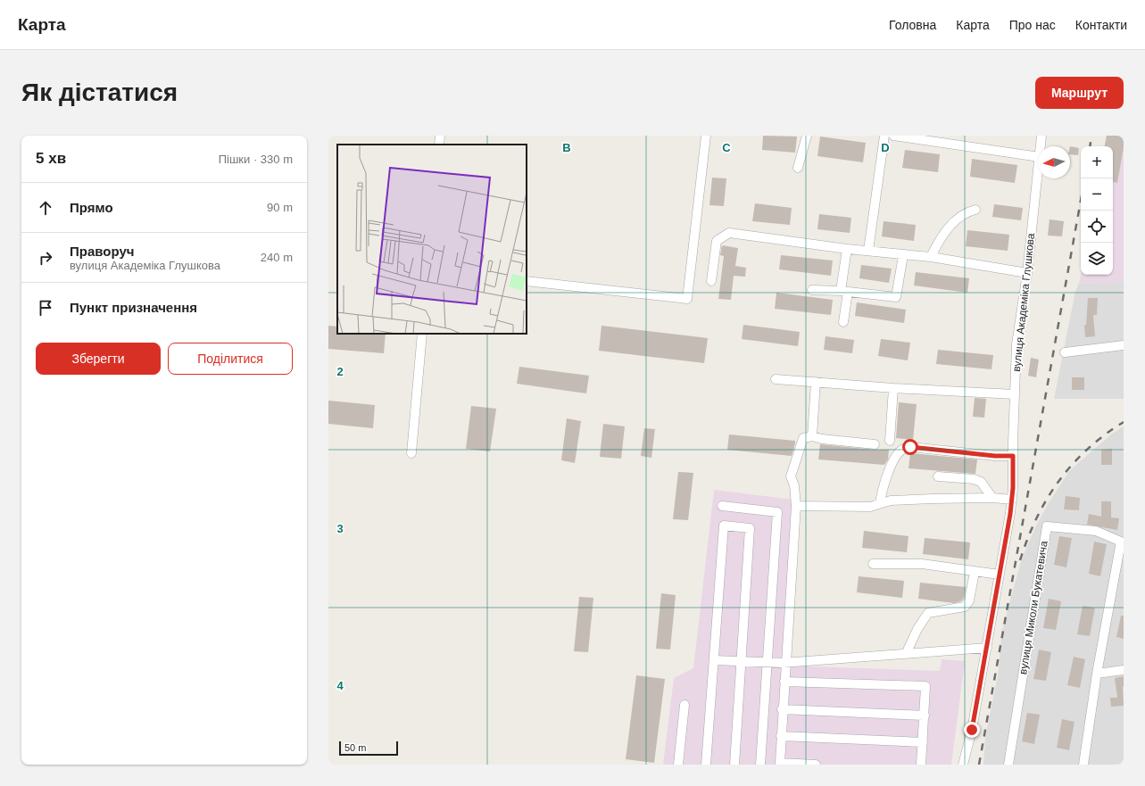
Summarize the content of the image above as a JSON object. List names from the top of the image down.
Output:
{
  "streets": {
    "street": ["вулиця Академіка Глушкова", "вулиця Миколи Букатевича"]
  },
  "scale_bar": "50 m",
  "north": "left",
  "page": {
    "header": "Карта",
    "nav": [
      "Головна",
      "Карта",
      "Про нас",
      "Контакти"
    ],
    "buttons": [
      "Маршрут",
      ["Зберегти", "Поділитися"]
    ],
    "title": "Як дістатися",
    "heading": ["5 хв", "Пішки · 330 m"],
    "map_buttons": ["+", "−"],
    "list": [
      ["Прямо", "90 m"],
      ["Праворуч", "вулиця Академіка Глушкова", "240 m"],
      "Пункт призначення"
    ],
    "scale": "50 m"
  },
  "grid": {
    "columns": ["B", "C", "D"],
    "rows": ["2", "3", "4"]
  }
}
